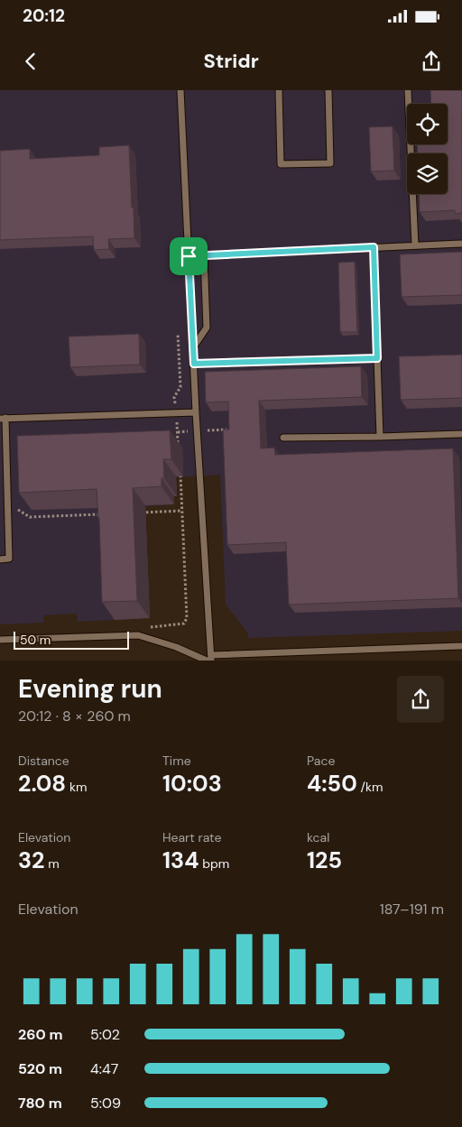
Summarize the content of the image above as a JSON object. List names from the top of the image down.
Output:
{
  "scale_bar": "50 m",
  "page": {
    "status": "20:12",
    "header": "Stridr",
    "scale": "50 m",
    "heading": ["Evening run", "20:12 · 8 × 260 m"],
    "stats": [
      ["Distance", "2.08 km"],
      ["Time", "10:03"],
      ["Pace", "4:50 /km"],
      ["Elevation", "32 m"],
      ["Heart rate", "134 bpm"],
      ["kcal", "125"]
    ],
    "chart": ["Elevation", "187–191 m"],
    "list": [
      {
        "name": "260 m",
        "note": "5:02"
      },
      {
        "name": "520 m",
        "note": "4:47"
      },
      {
        "name": "780 m",
        "note": "5:09"
      }
    ]
  }
}
